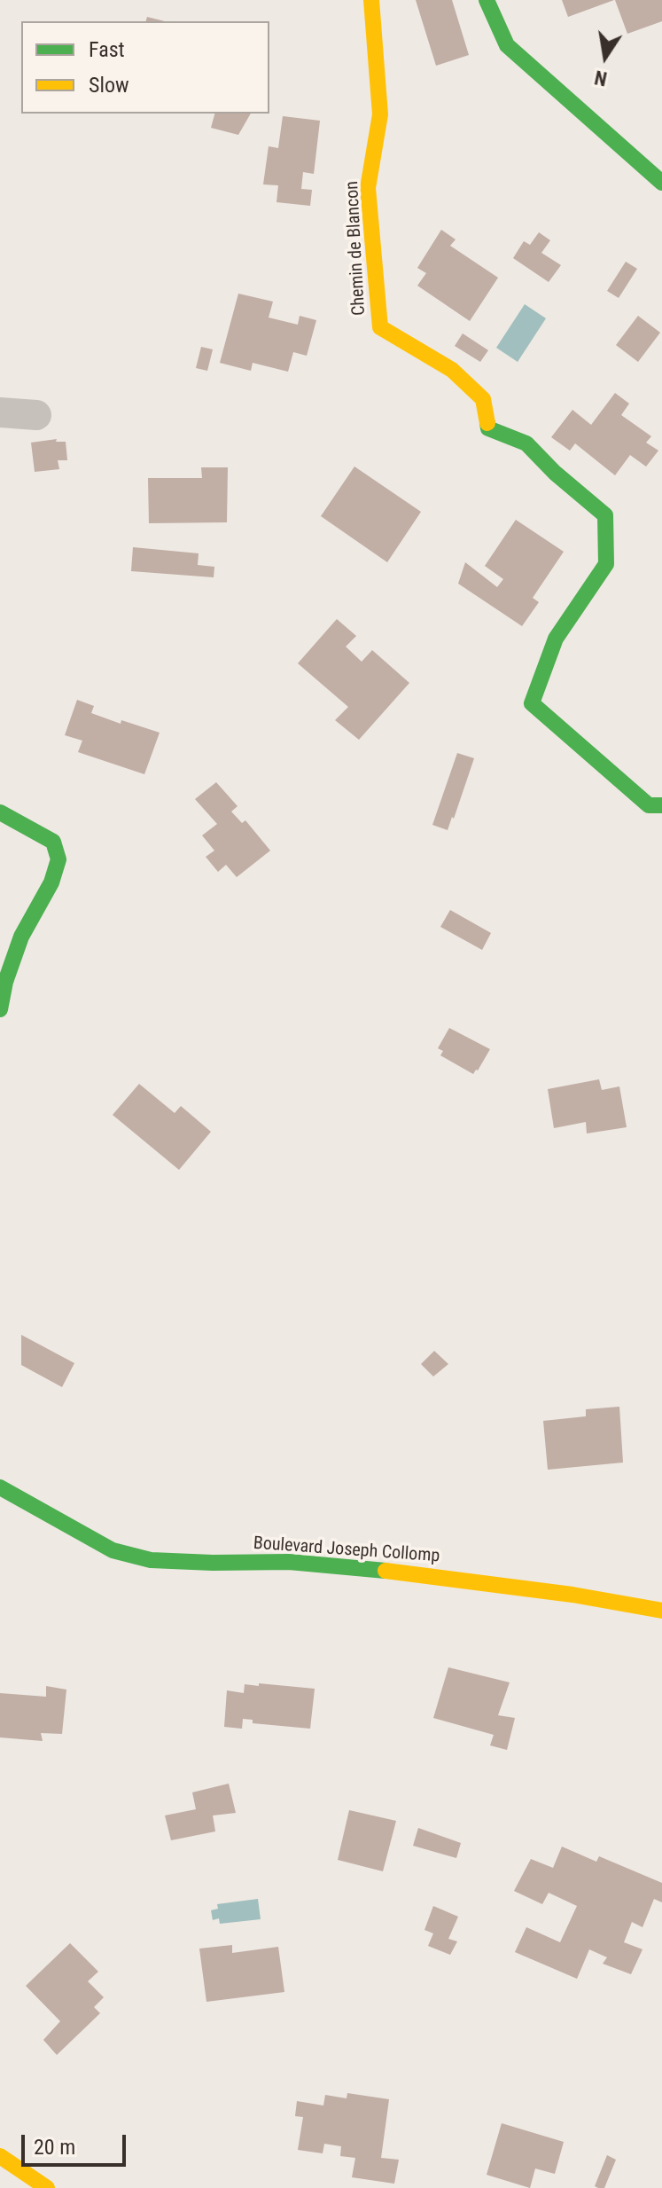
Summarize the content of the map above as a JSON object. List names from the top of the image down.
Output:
{
  "streets": {
    "street": ["Chemin de Blancon", "Boulevard Joseph Collomp"]
  },
  "legend": ["Fast", "Slow"],
  "scale_bar": "20 m",
  "north": "bottom"
}
